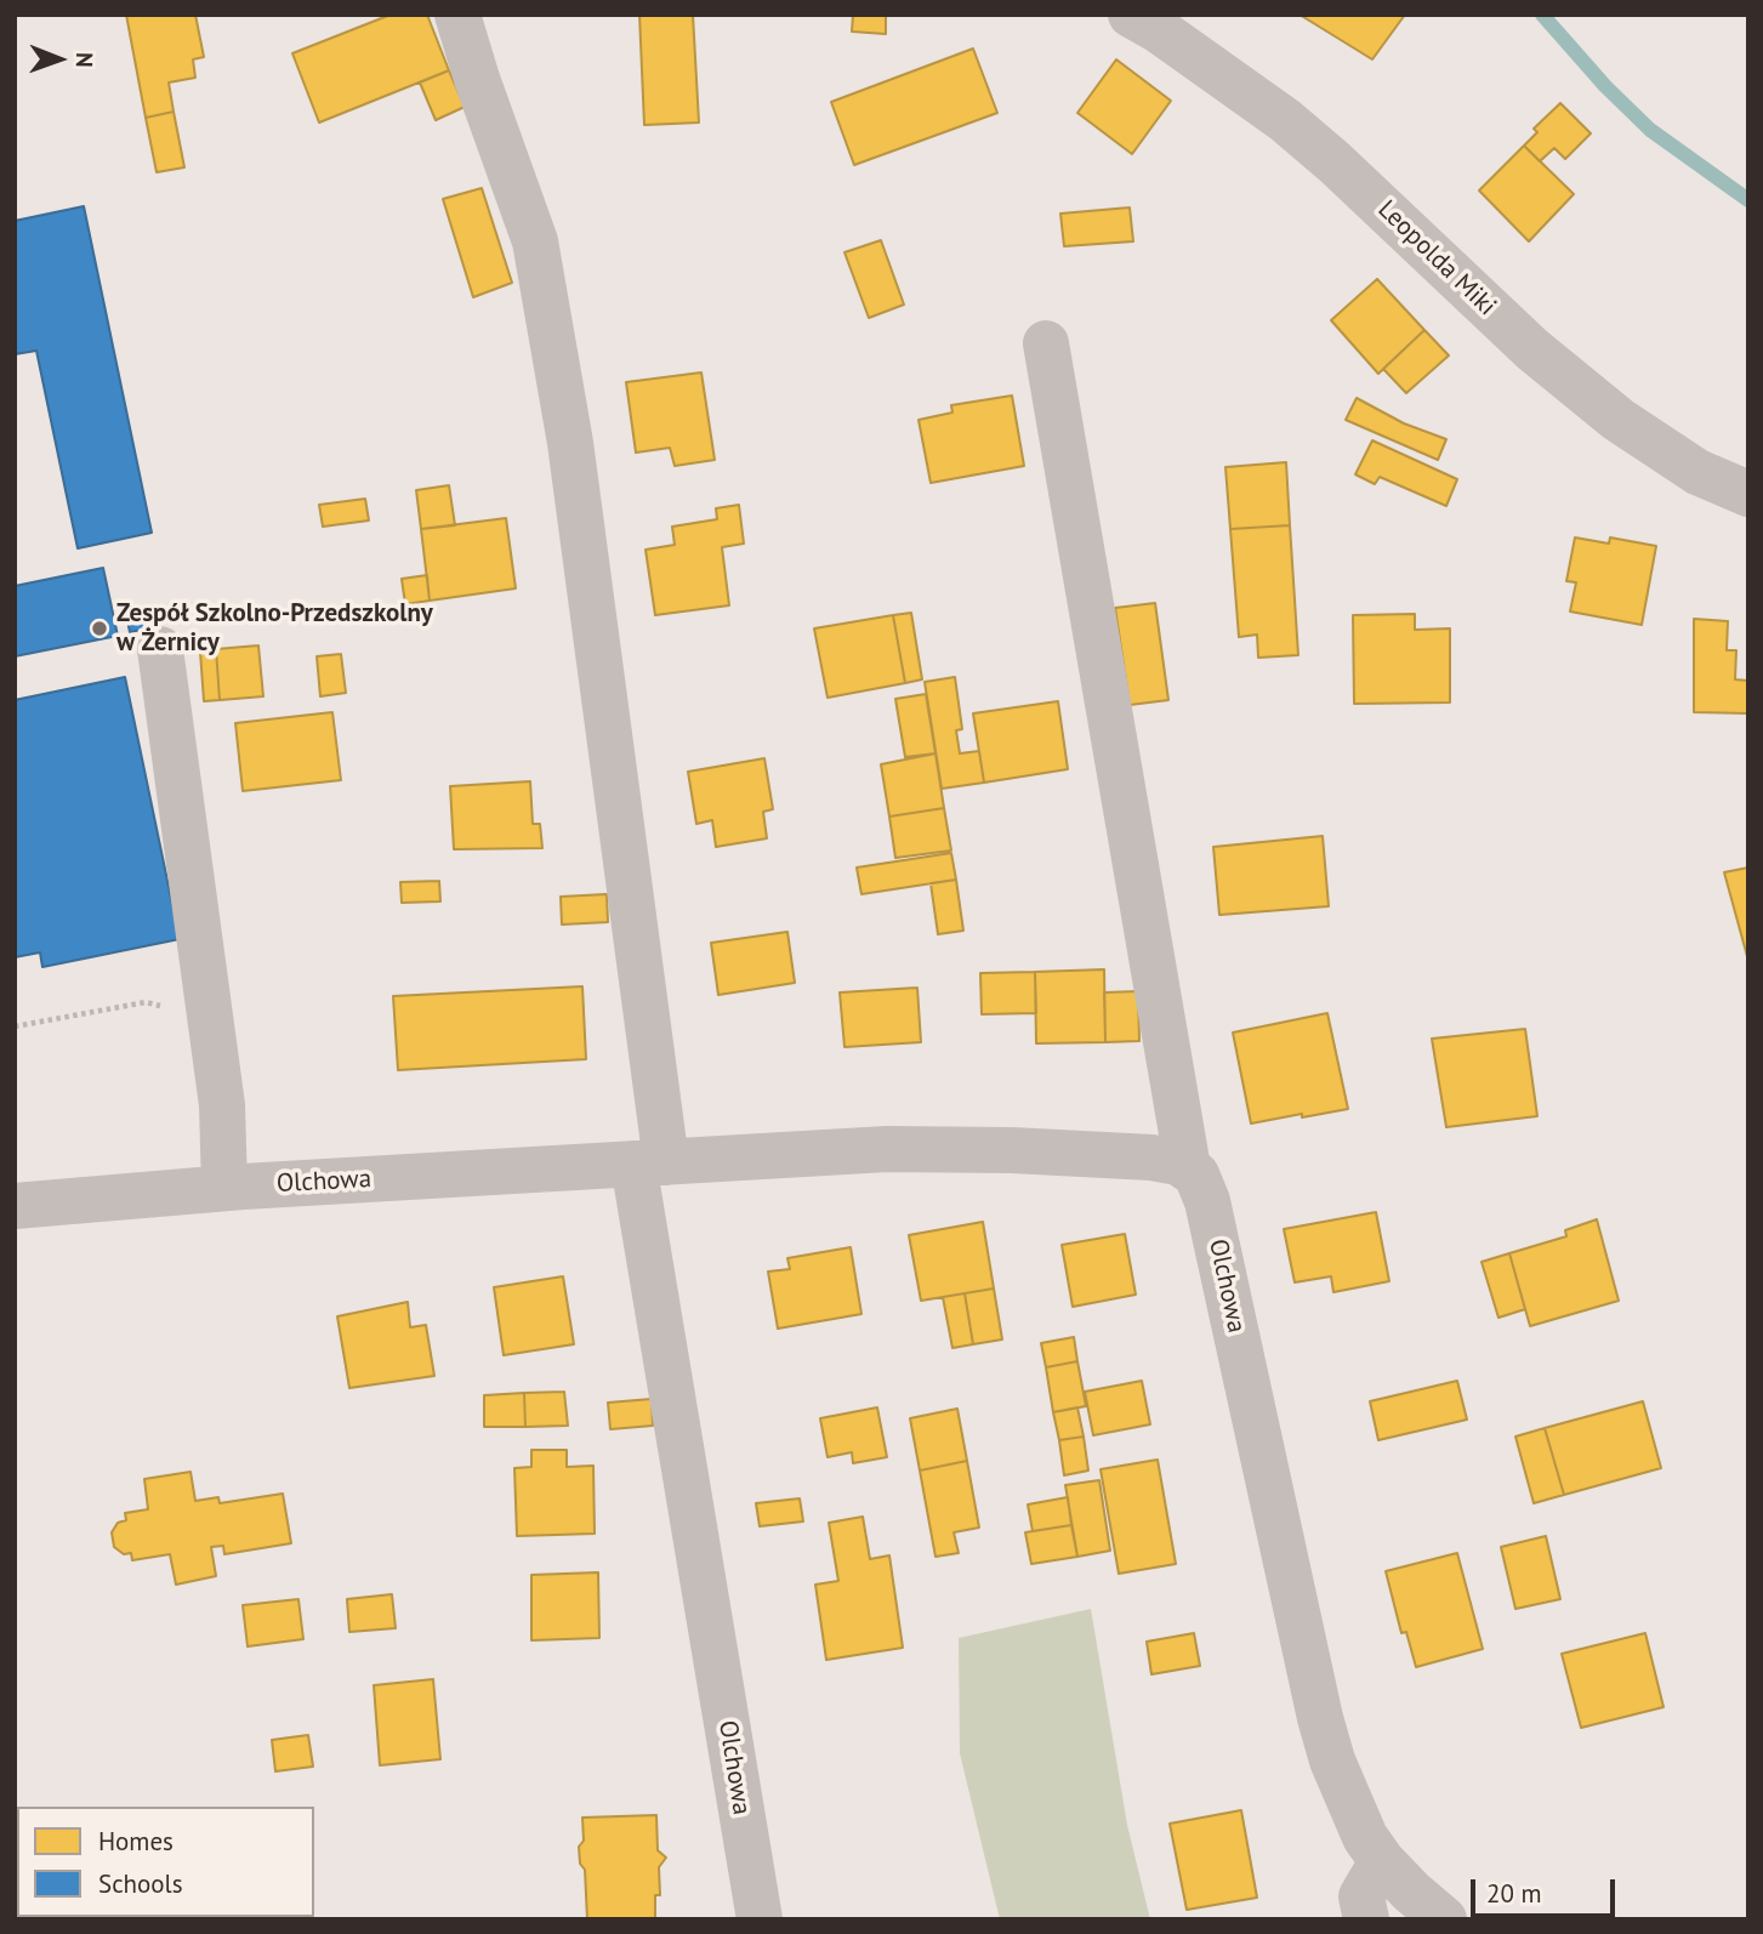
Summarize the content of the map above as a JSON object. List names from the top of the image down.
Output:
{
  "streets": {
    "street": ["Leopolda Miki", "Olchowa"]
  },
  "places": ["Zespół Szkolno-Przedszkolny w Żernicy"],
  "legend": ["Homes", "Schools"],
  "scale_bar": "20 m",
  "north": "right"
}
